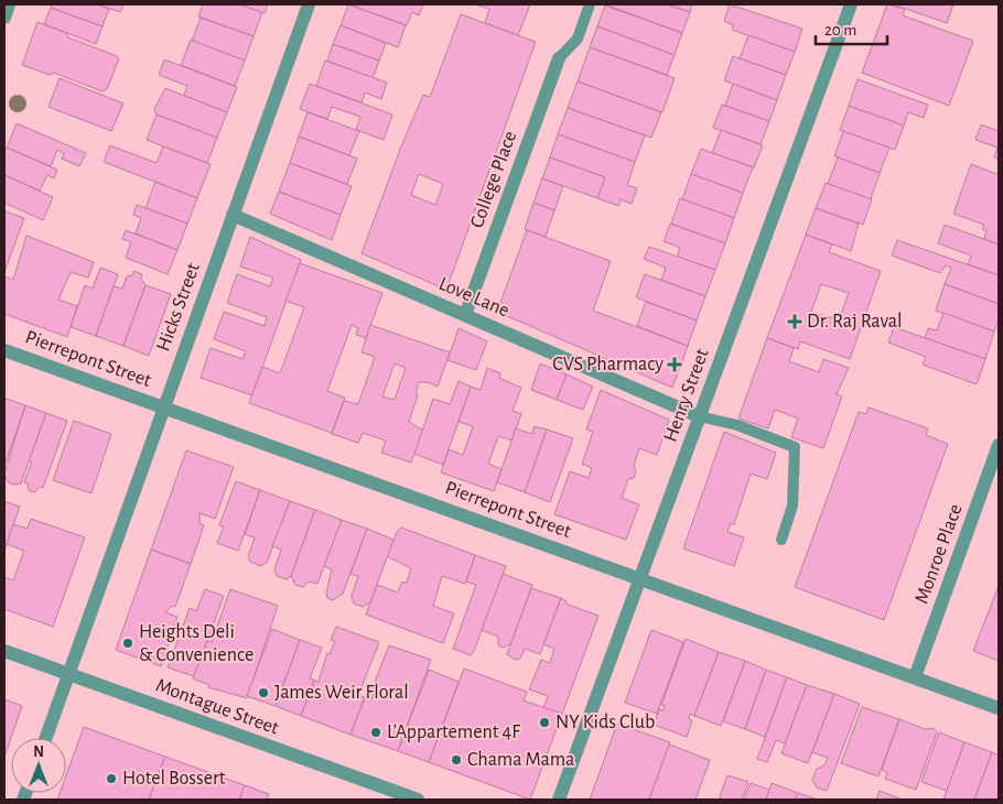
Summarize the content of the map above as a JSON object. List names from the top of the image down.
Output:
{
  "streets": {
    "street": [
      "College Place",
      "Love Lane",
      "Hicks Street",
      "Pierrepont Street",
      "Henry Street",
      "Monroe Place",
      "Montague Street"
    ]
  },
  "crossings": [
    ["College Place", "Love Lane"],
    ["Love Lane", "Hicks Street"],
    ["Love Lane", "Henry Street"],
    ["Hicks Street", "Pierrepont Street"],
    ["Hicks Street", "Montague Street"],
    ["Pierrepont Street", "Henry Street"],
    ["Pierrepont Street", "Monroe Place"]
  ],
  "places": {
    "health": ["Dr. Raj Raval", "CVS Pharmacy"],
    "other": [
      "Heights Deli & Convenience",
      "James Weir Floral",
      "NY Kids Club",
      "L’Appartement 4F",
      "Chama Mama",
      "Hotel Bossert"
    ]
  },
  "scale_bar": "20 m",
  "north": "top"
}
